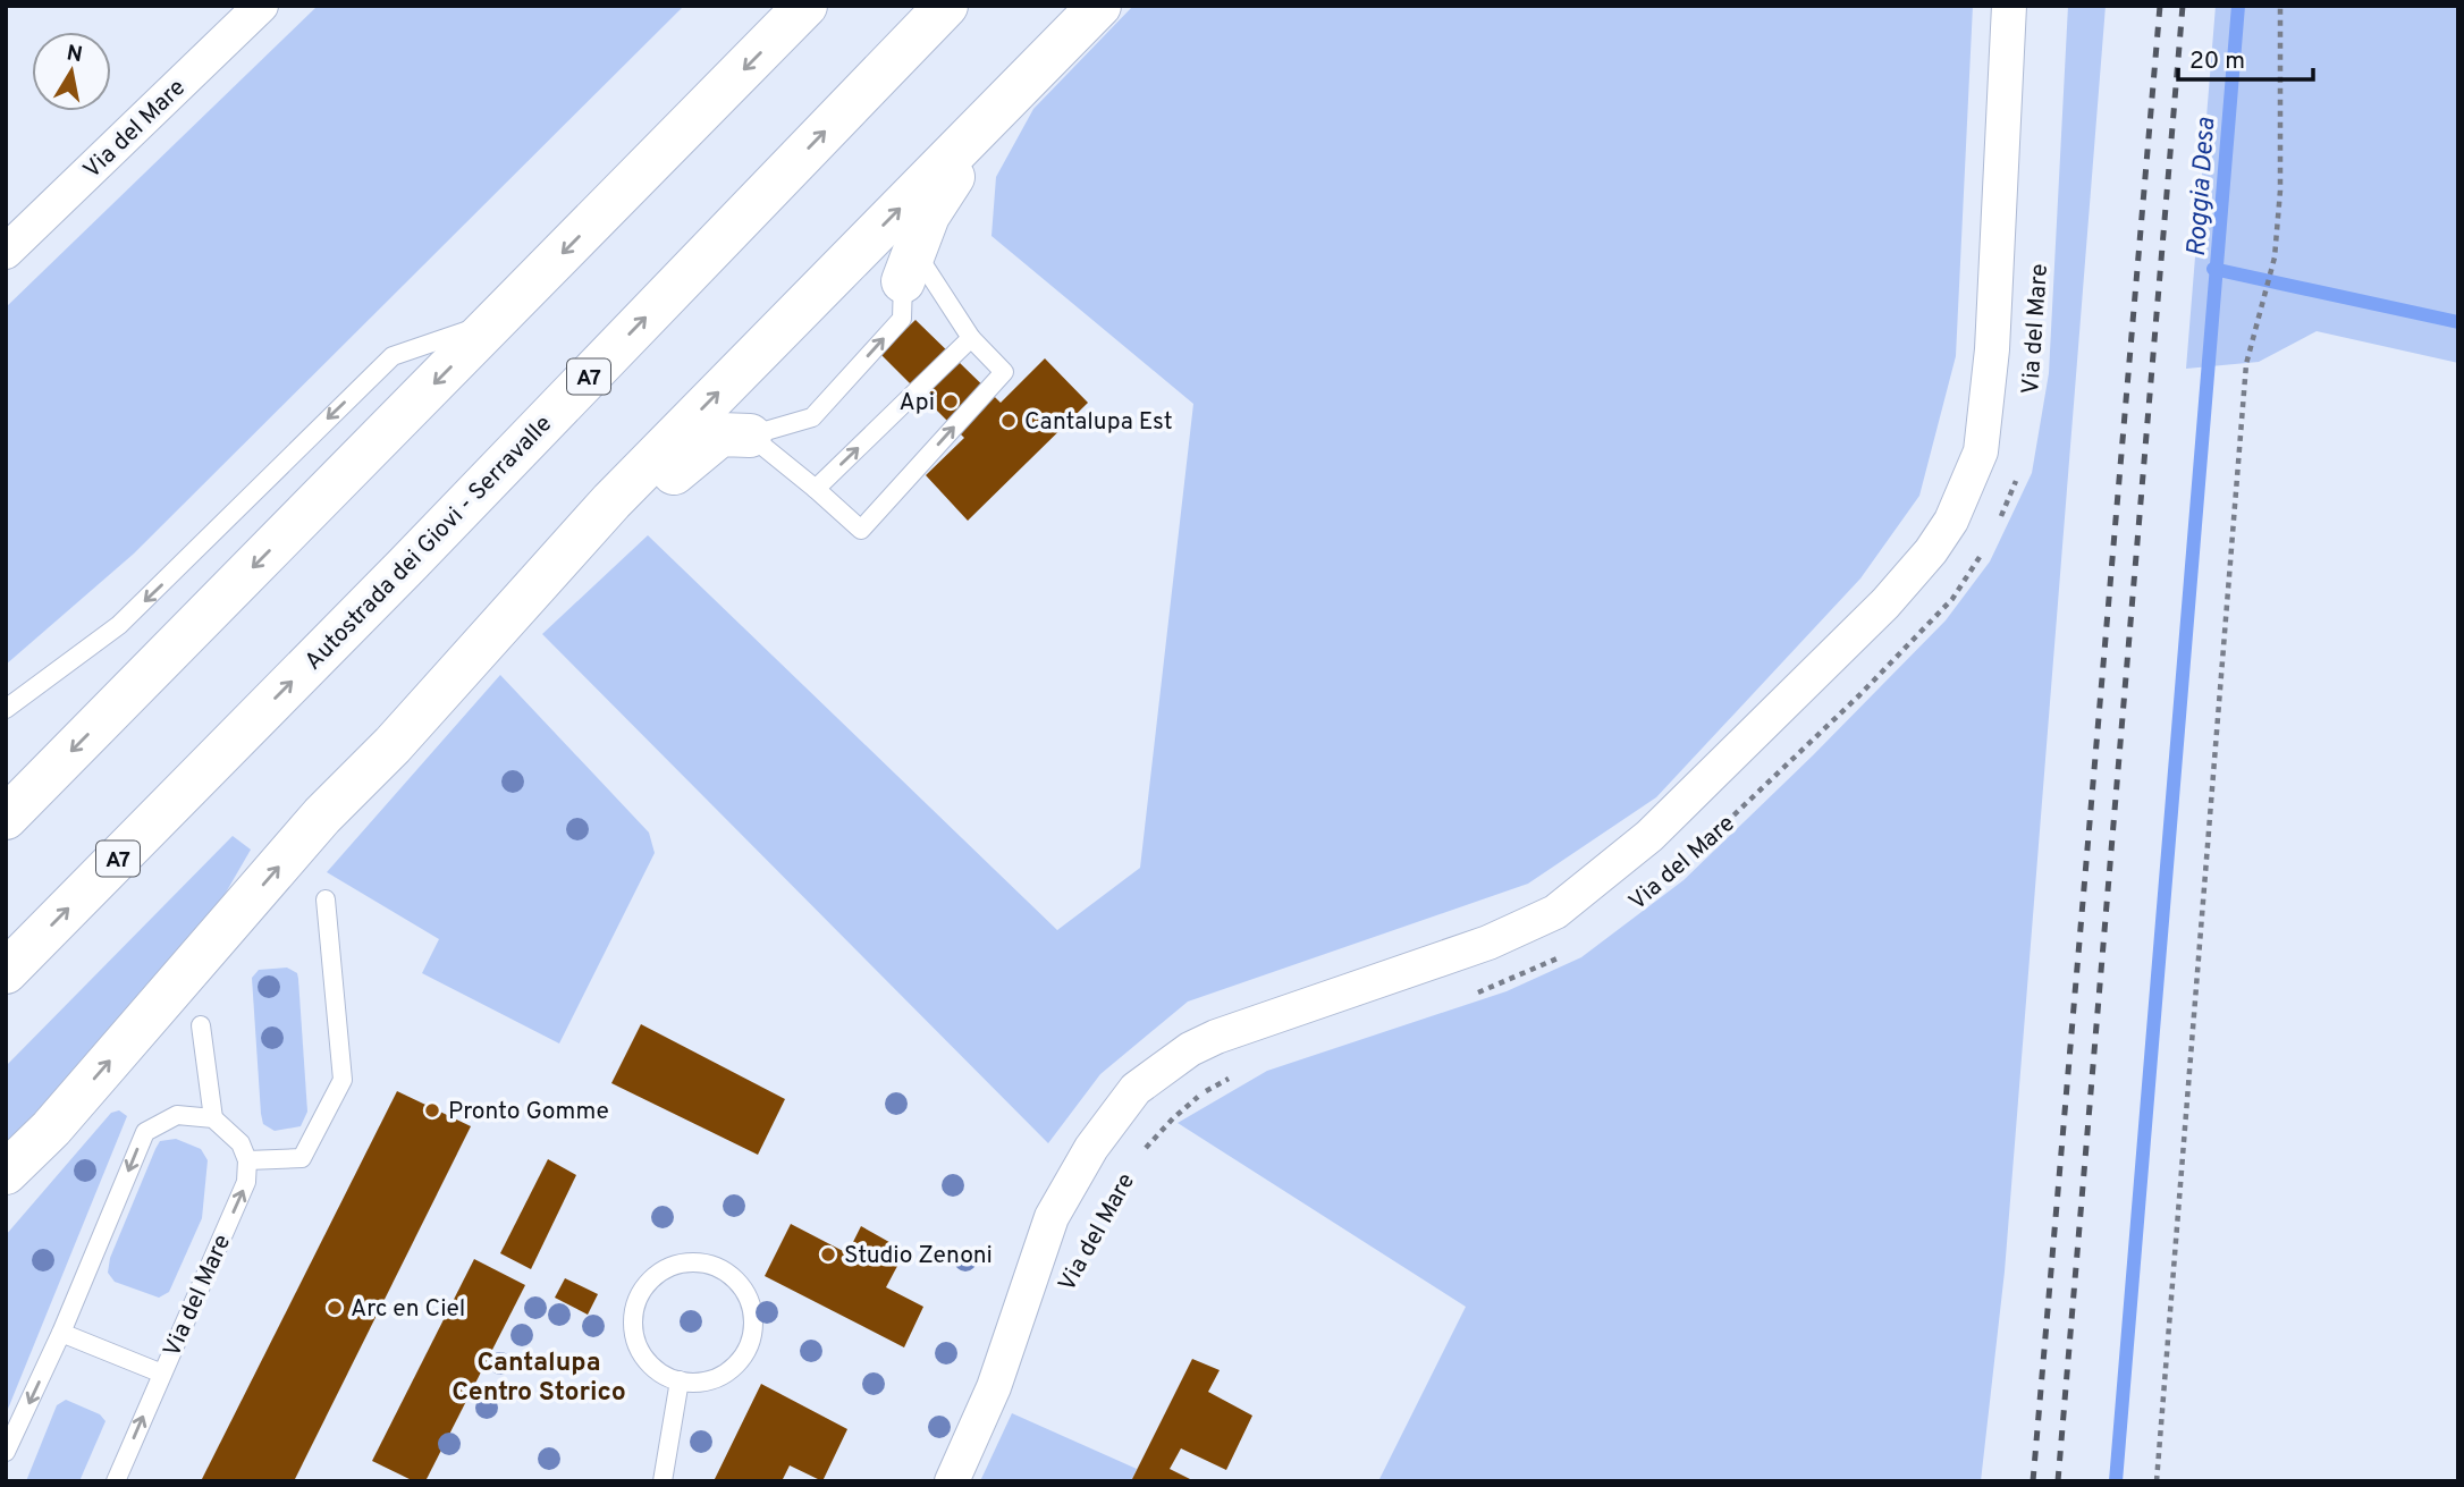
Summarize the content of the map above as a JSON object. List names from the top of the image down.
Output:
{
  "streets": {
    "highway": ["A7", "Autostrada dei Giovi - Serravalle"],
    "street": ["Via del Mare"]
  },
  "districts": ["Cantalupa Centro Storico"],
  "water": ["Roggia Desa"],
  "places": [
    "Api",
    "Cantalupa Est",
    "Pronto Gomme",
    "Studio Zenoni",
    "Arc en Ciel"
  ],
  "scale_bar": "20 m",
  "north": "top"
}
